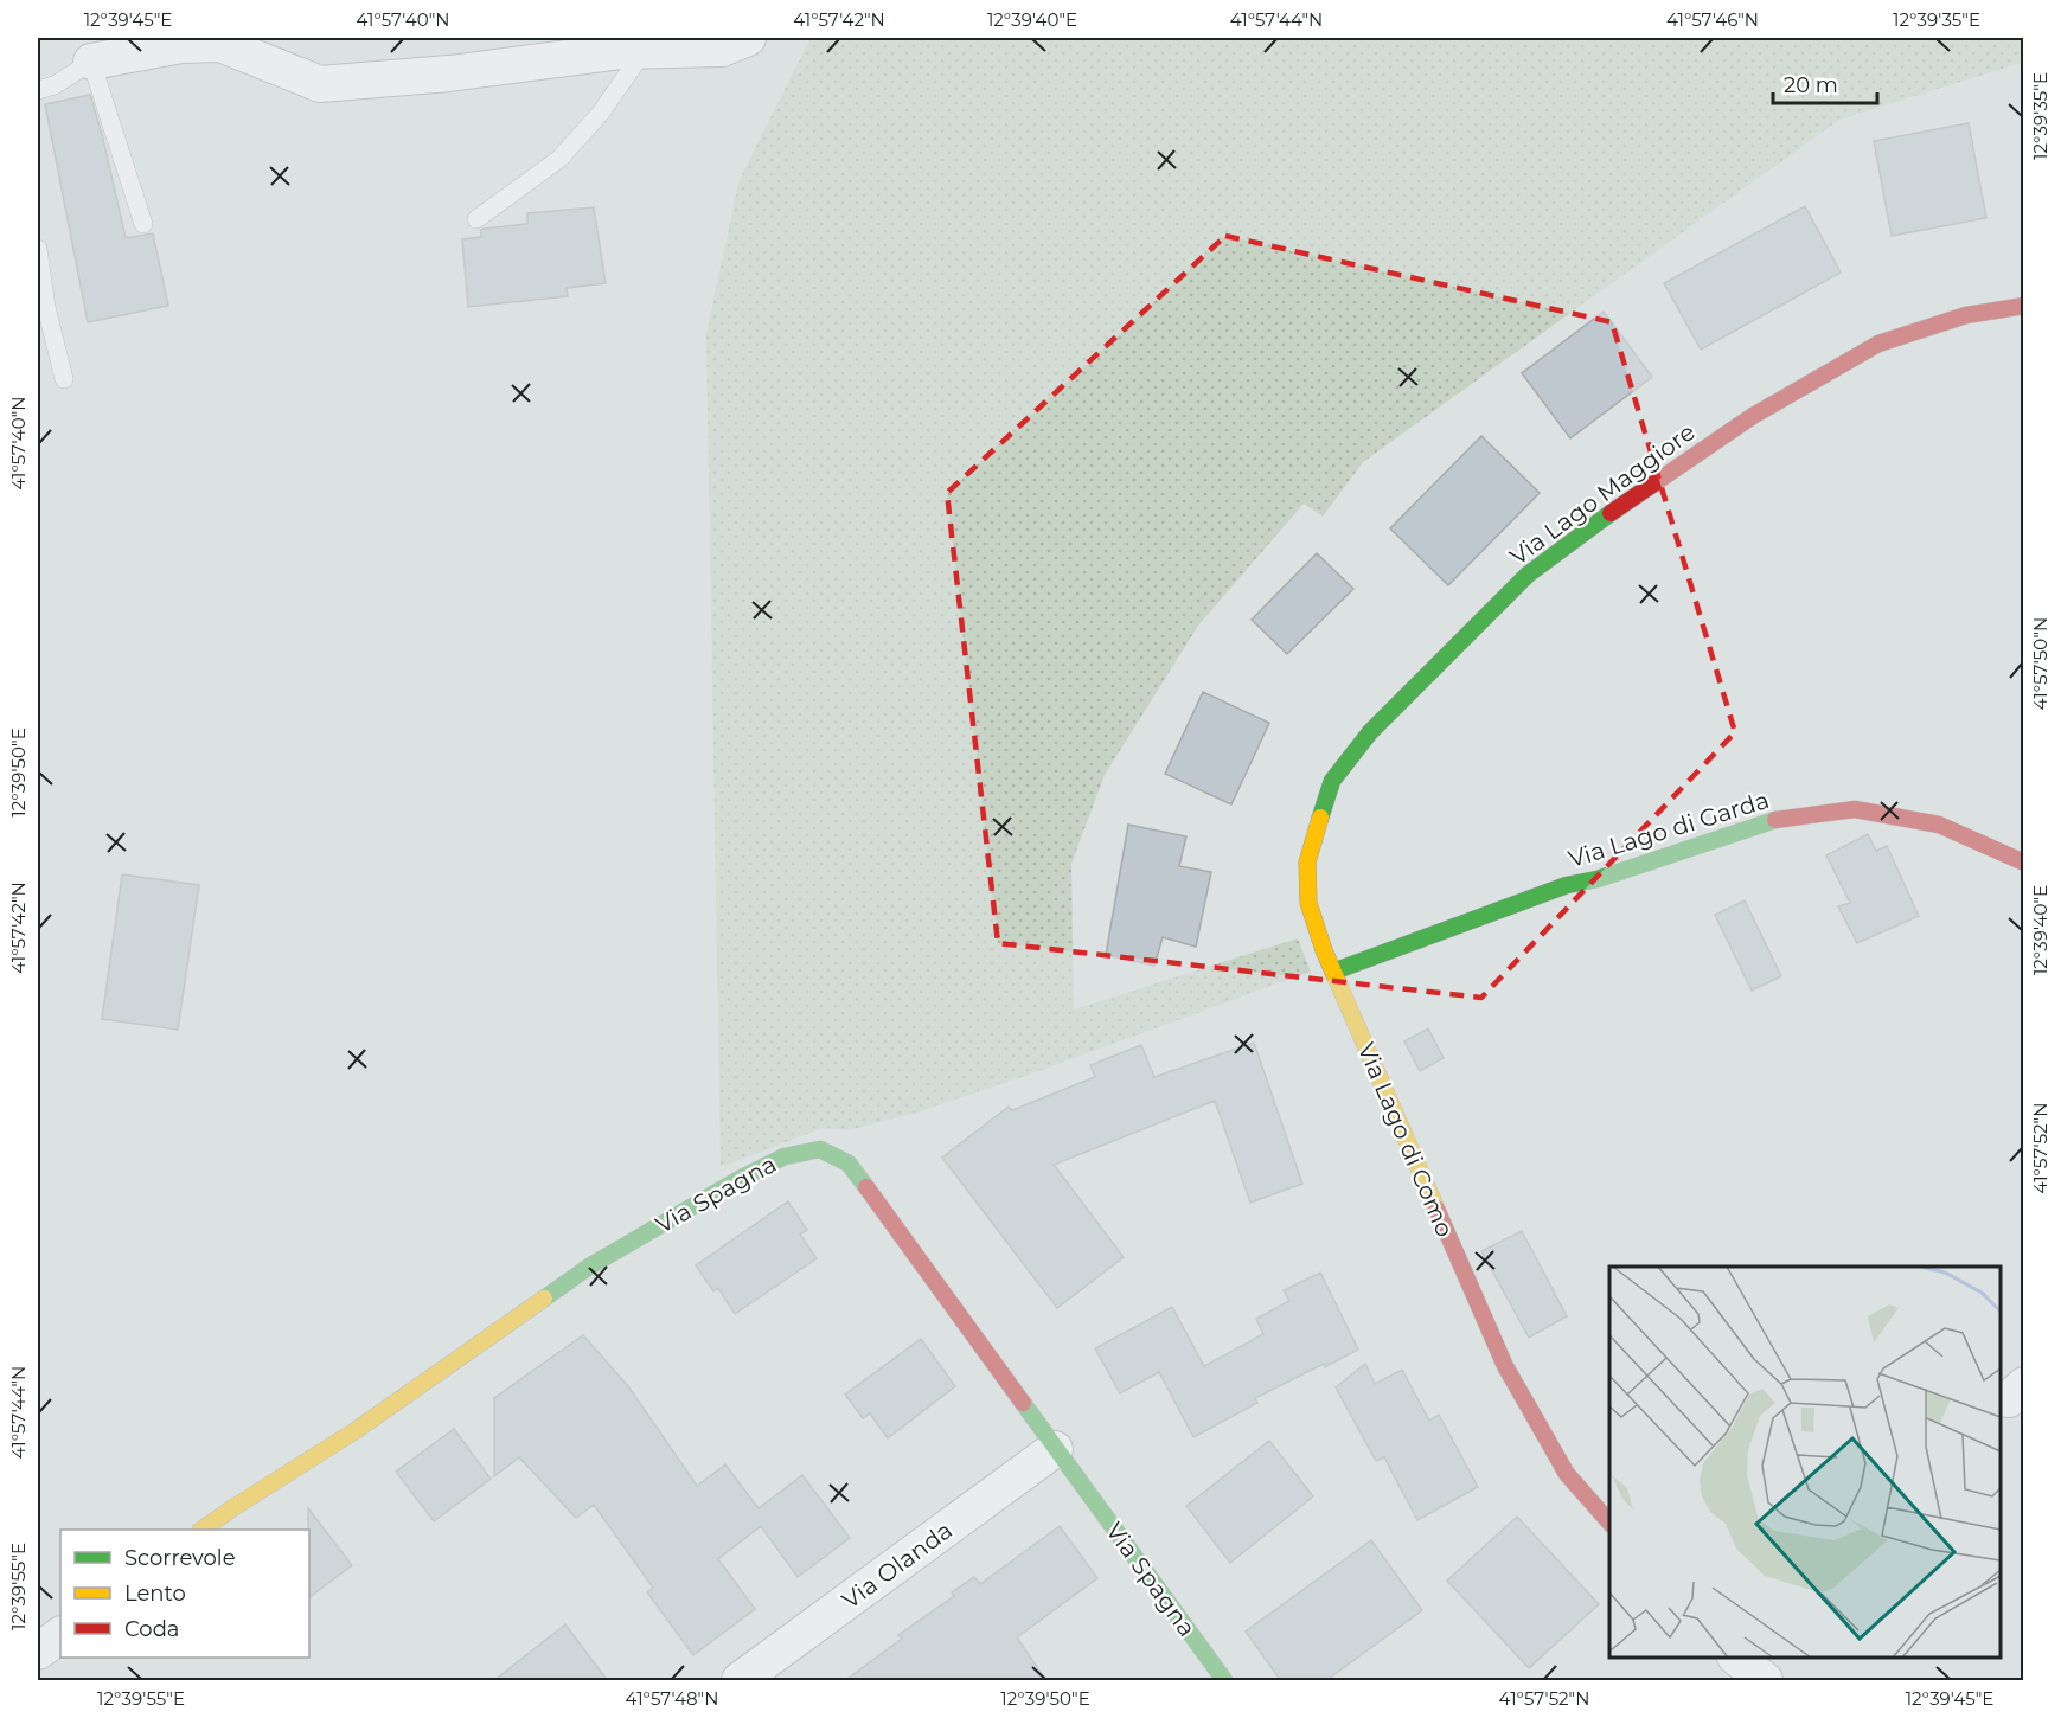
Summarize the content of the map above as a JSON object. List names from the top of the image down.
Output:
{
  "streets": {
    "street": [
      "Via Lago Maggiore",
      "Via Lago di Garda",
      "Via Lago di Como",
      "Via Spagna",
      "Via Olanda"
    ]
  },
  "crossings": [
    ["Via Lago Maggiore", "Via Lago di Garda"],
    ["Via Lago Maggiore", "Via Lago di Como"],
    ["Via Lago di Garda", "Via Lago di Como"],
    ["Via Spagna", "Via Olanda"]
  ],
  "legend": ["Scorrevole", "Lento", "Coda"],
  "scale_bar": "20 m",
  "coordinates": [
    "12°39'45\"E",
    "41°57'40\"N",
    "41°57'42\"N",
    "12°39'40\"E",
    "41°57'44\"N",
    "41°57'46\"N",
    "12°39'35\"E",
    "41°57'50\"N",
    "12°39'50\"E",
    "41°57'52\"N",
    "12°39'55\"E",
    "41°57'48\"N"
  ]
}
